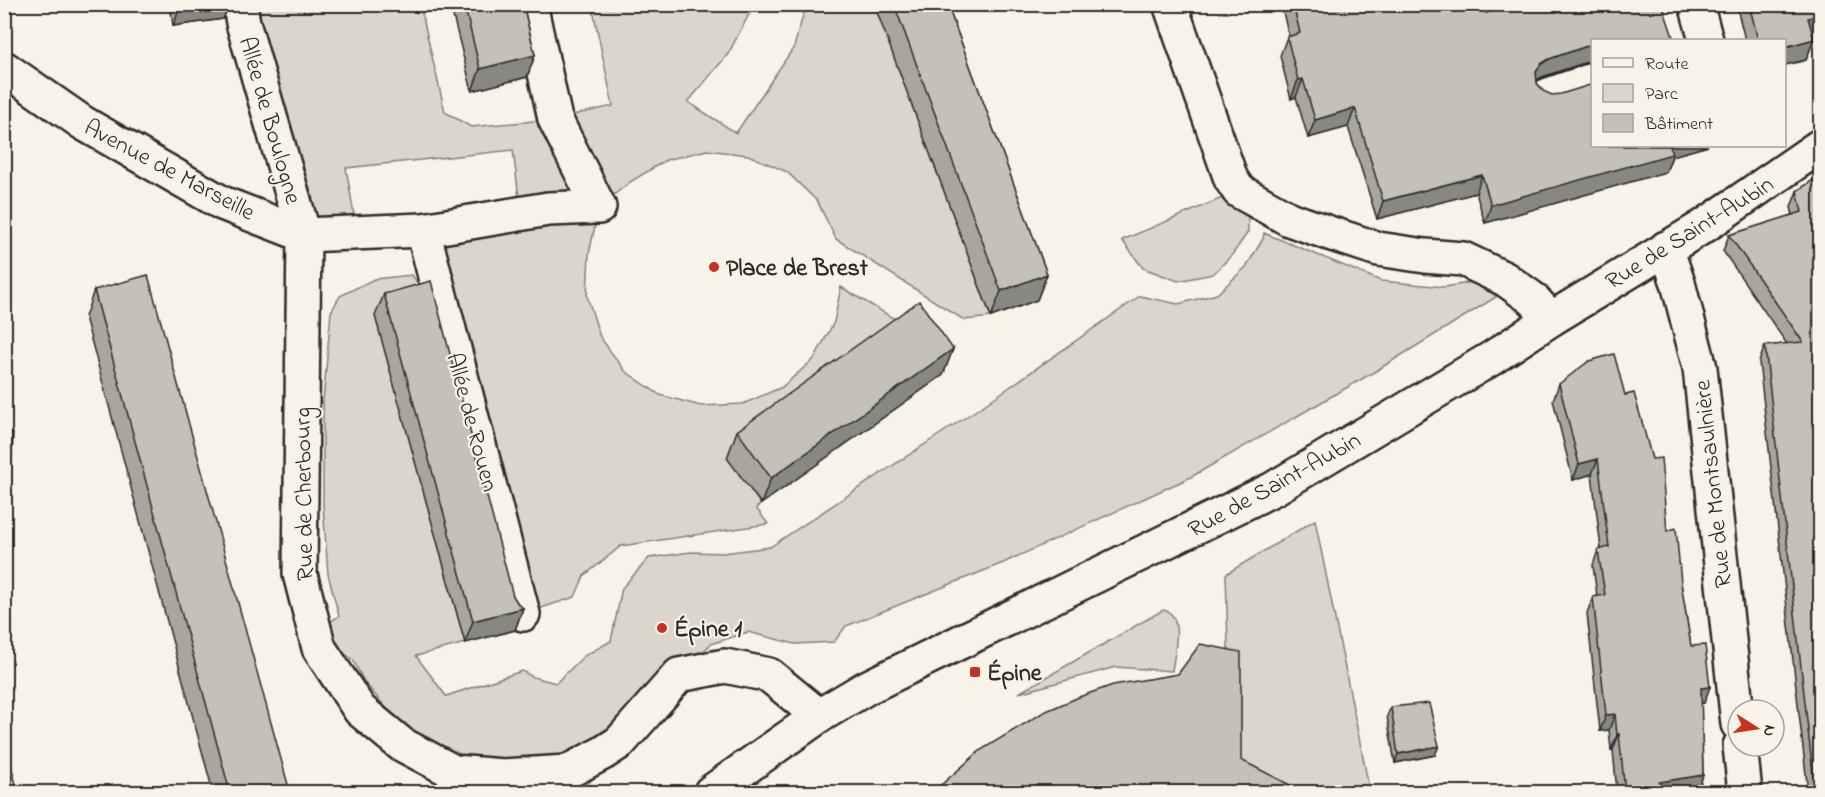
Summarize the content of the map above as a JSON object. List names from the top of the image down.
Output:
{
  "streets": {
    "street": [
      "Allée de Boulogne",
      "Avenue de Marseille",
      "Rue de Saint-Aubin",
      "Allée de Rouen",
      "Rue de Montsaulnière",
      "Rue de Cherbourg"
    ]
  },
  "crossings": [
    ["Allée de Boulogne", "Avenue de Marseille"],
    ["Allée de Boulogne", "Rue de Cherbourg"],
    ["Avenue de Marseille", "Allée de Rouen"],
    ["Avenue de Marseille", "Rue de Cherbourg"],
    ["Rue de Saint-Aubin", "Rue de Montsaulnière"],
    ["Rue de Saint-Aubin", "Rue de Cherbourg"]
  ],
  "places": {
    "other": ["Place de Brest", "Épine 1"],
    "transit": ["Épine"]
  },
  "legend": ["Route", "Parc", "Bâtiment"],
  "north": "right"
}
